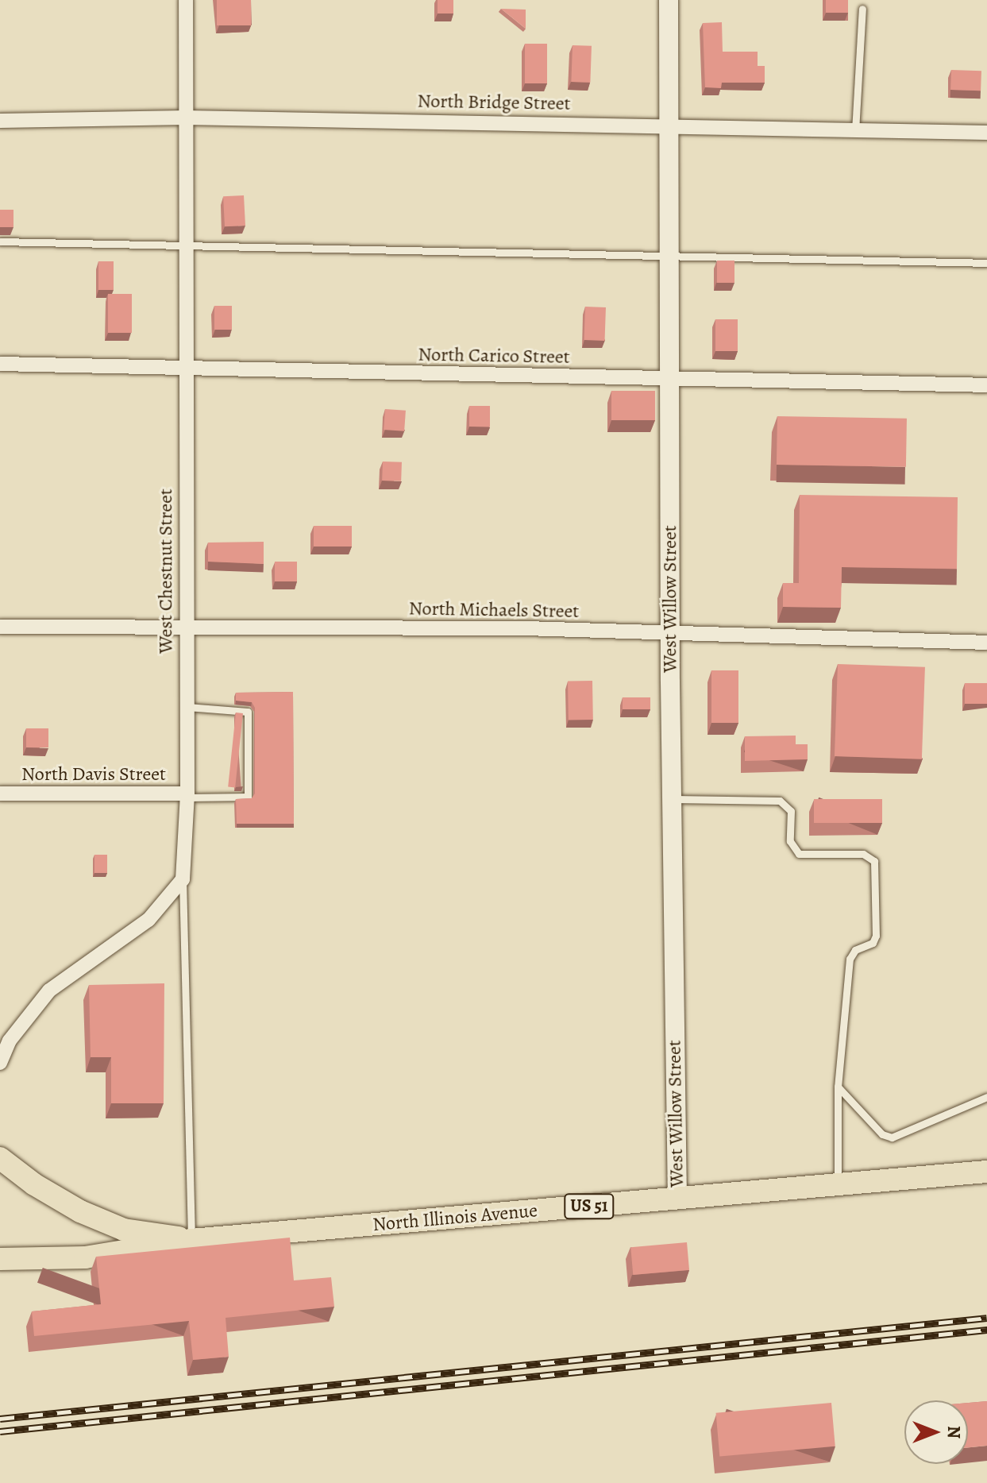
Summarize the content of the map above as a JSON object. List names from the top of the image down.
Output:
{
  "streets": {
    "main road": ["US 51", "North Illinois Avenue"],
    "street": [
      "North Bridge Street",
      "North Carico Street",
      "West Chestnut Street",
      "West Willow Street",
      "North Michaels Street",
      "North Davis Street"
    ]
  },
  "crossings": [
    ["North Bridge Street", "West Chestnut Street"],
    ["North Bridge Street", "West Willow Street"],
    ["North Carico Street", "West Chestnut Street"],
    ["North Carico Street", "West Willow Street"],
    ["West Chestnut Street", "North Michaels Street"],
    ["West Chestnut Street", "North Davis Street"],
    ["West Willow Street", "North Michaels Street"],
    ["West Willow Street", "North Illinois Avenue"],
    ["US 51", "North Illinois Avenue"]
  ],
  "north": "right"
}
